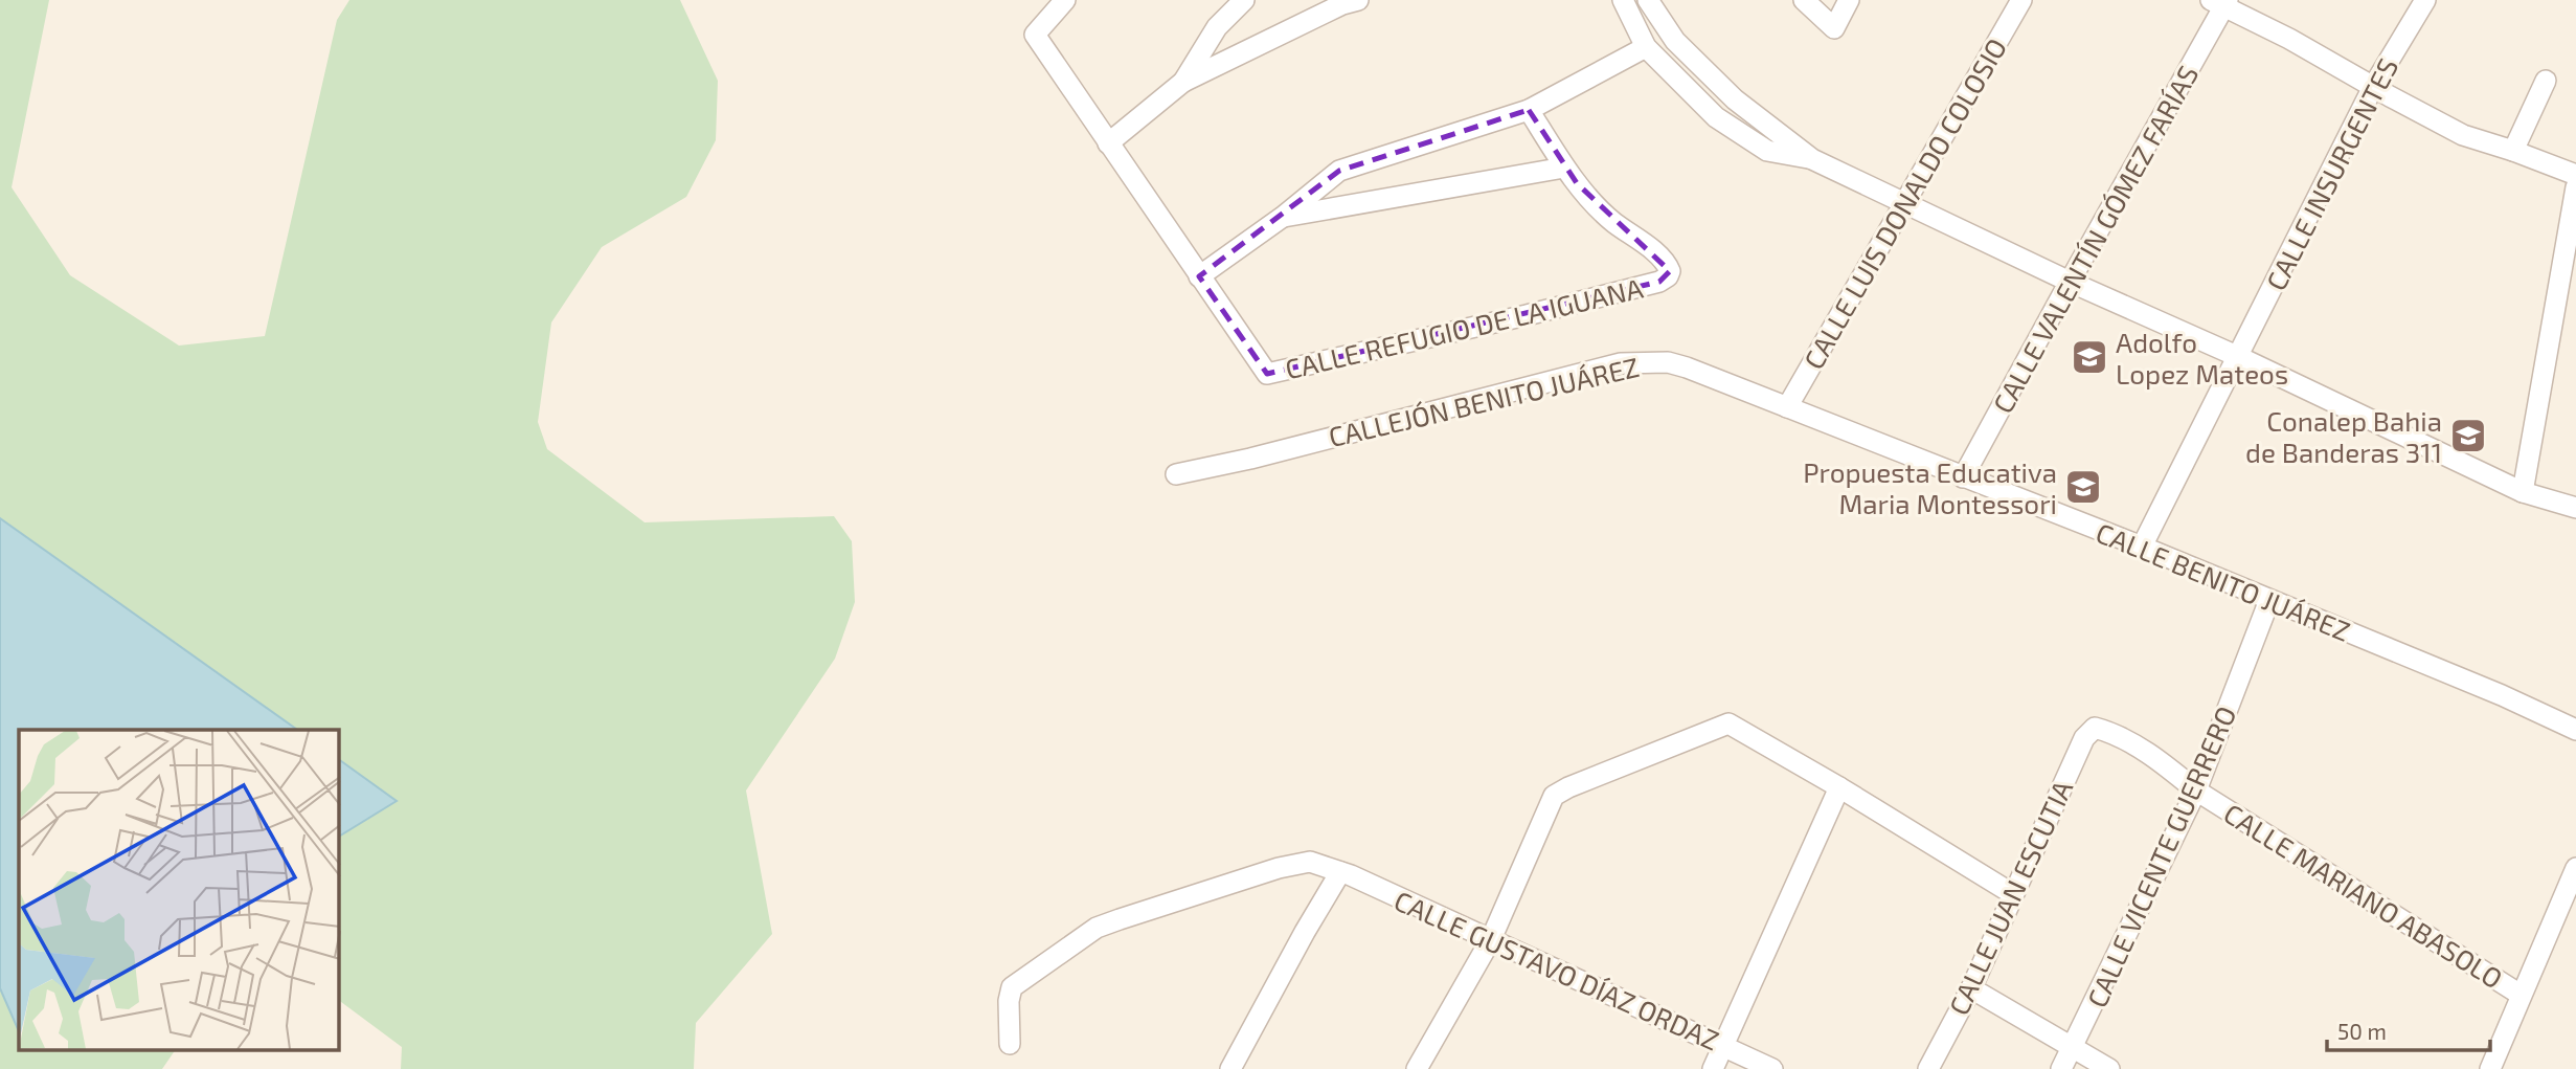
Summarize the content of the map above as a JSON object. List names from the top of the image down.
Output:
{
  "streets": {
    "street": [
      "CALLE INSURGENTES",
      "CALLE LUIS DONALDO COLOSIO",
      "CALLE VALENTÍN GÓMEZ FARÍAS",
      "CALLE REFUGIO DE LA IGUANA",
      "CALLEJÓN BENITO JUÁREZ",
      "CALLE BENITO JUÁREZ",
      "CALLE VICENTE GUERRERO",
      "CALLE MARIANO ABASOLO",
      "CALLE JUAN ESCUTIA",
      "CALLE GUSTAVO DÍAZ ORDAZ"
    ]
  },
  "crossings": [
    ["CALLE INSURGENTES", "CALLE BENITO JUÁREZ"],
    ["CALLE LUIS DONALDO COLOSIO", "CALLEJÓN BENITO JUÁREZ"],
    ["CALLE LUIS DONALDO COLOSIO", "CALLE BENITO JUÁREZ"],
    ["CALLE VALENTÍN GÓMEZ FARÍAS", "CALLE BENITO JUÁREZ"],
    ["CALLEJÓN BENITO JUÁREZ", "CALLE BENITO JUÁREZ"],
    ["CALLE BENITO JUÁREZ", "CALLE VICENTE GUERRERO"],
    ["CALLE VICENTE GUERRERO", "CALLE MARIANO ABASOLO"],
    ["CALLE MARIANO ABASOLO", "CALLE JUAN ESCUTIA"]
  ],
  "places": {
    "school or university": ["Adolfo Lopez Mateos", "Conalep Bahia de Banderas 311", "Propuesta Educativa Maria Montessori"]
  },
  "scale_bar": "50 m"
}
